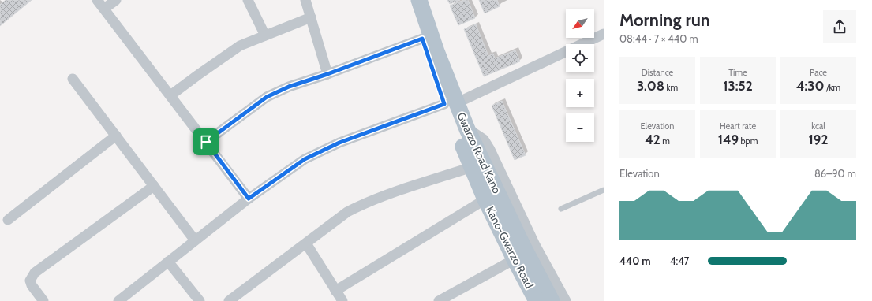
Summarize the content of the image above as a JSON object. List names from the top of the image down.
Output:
{
  "streets": {
    "main road": ["Gwarzo Road Kano", "Kano-Gwarzo Road"]
  },
  "crossings": [
    ["Gwarzo Road Kano", "Kano-Gwarzo Road"]
  ],
  "north": "bottom left",
  "page": {
    "heading": ["Morning run", "08:44 · 7 × 440 m"],
    "map_buttons": ["+", "−"],
    "stats": [
      ["Distance", "3.08 km"],
      ["Time", "13:52"],
      ["Pace", "4:30 /km"],
      ["Elevation", "42 m"],
      ["Heart rate", "149 bpm"],
      ["kcal", "192"]
    ],
    "chart": ["Elevation", "86–90 m"],
    "list": [
      {
        "name": "440 m",
        "note": "4:47"
      }
    ]
  }
}
